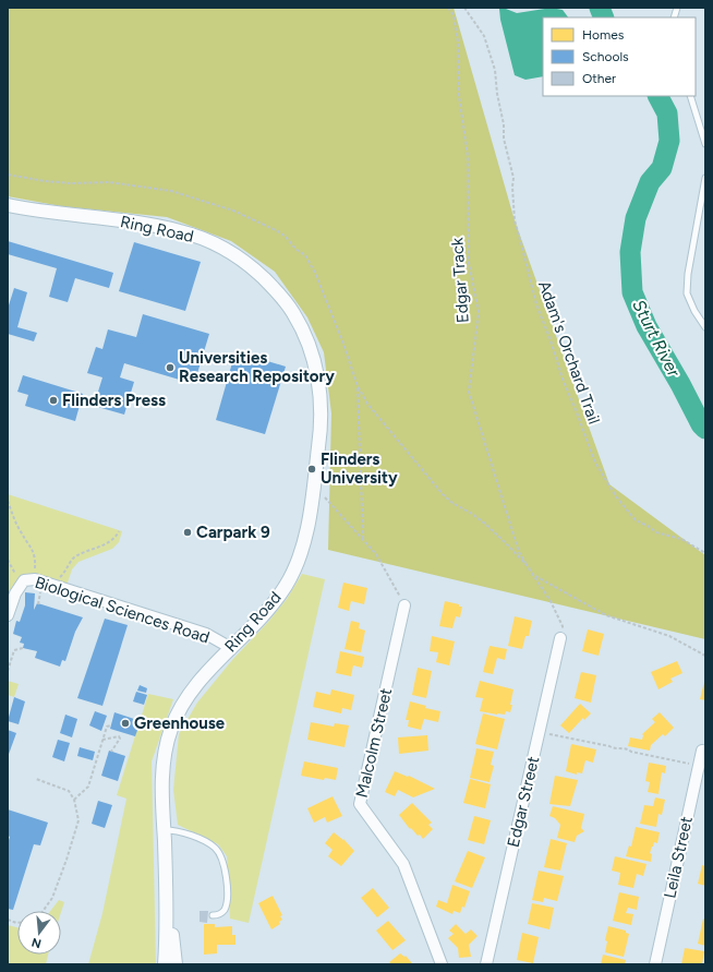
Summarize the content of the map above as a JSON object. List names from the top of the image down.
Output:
{
  "streets": {
    "street": [
      "Ring Road",
      "Biological Sciences Road",
      "Malcolm Street",
      "Edgar Street",
      "Leila Street"
    ],
    "path": ["Edgar Track", "Adam's Orchard Trail"]
  },
  "crossings": [
    ["Ring Road", "Biological Sciences Road"],
    ["Edgar Track", "Edgar Street"]
  ],
  "water": ["Sturt River"],
  "places": [
    "Universities Research Repository",
    "Flinders Press",
    "Flinders University",
    "Carpark 9",
    "Greenhouse"
  ],
  "legend": ["Homes", "Schools", "Other"],
  "north": "bottom"
}
